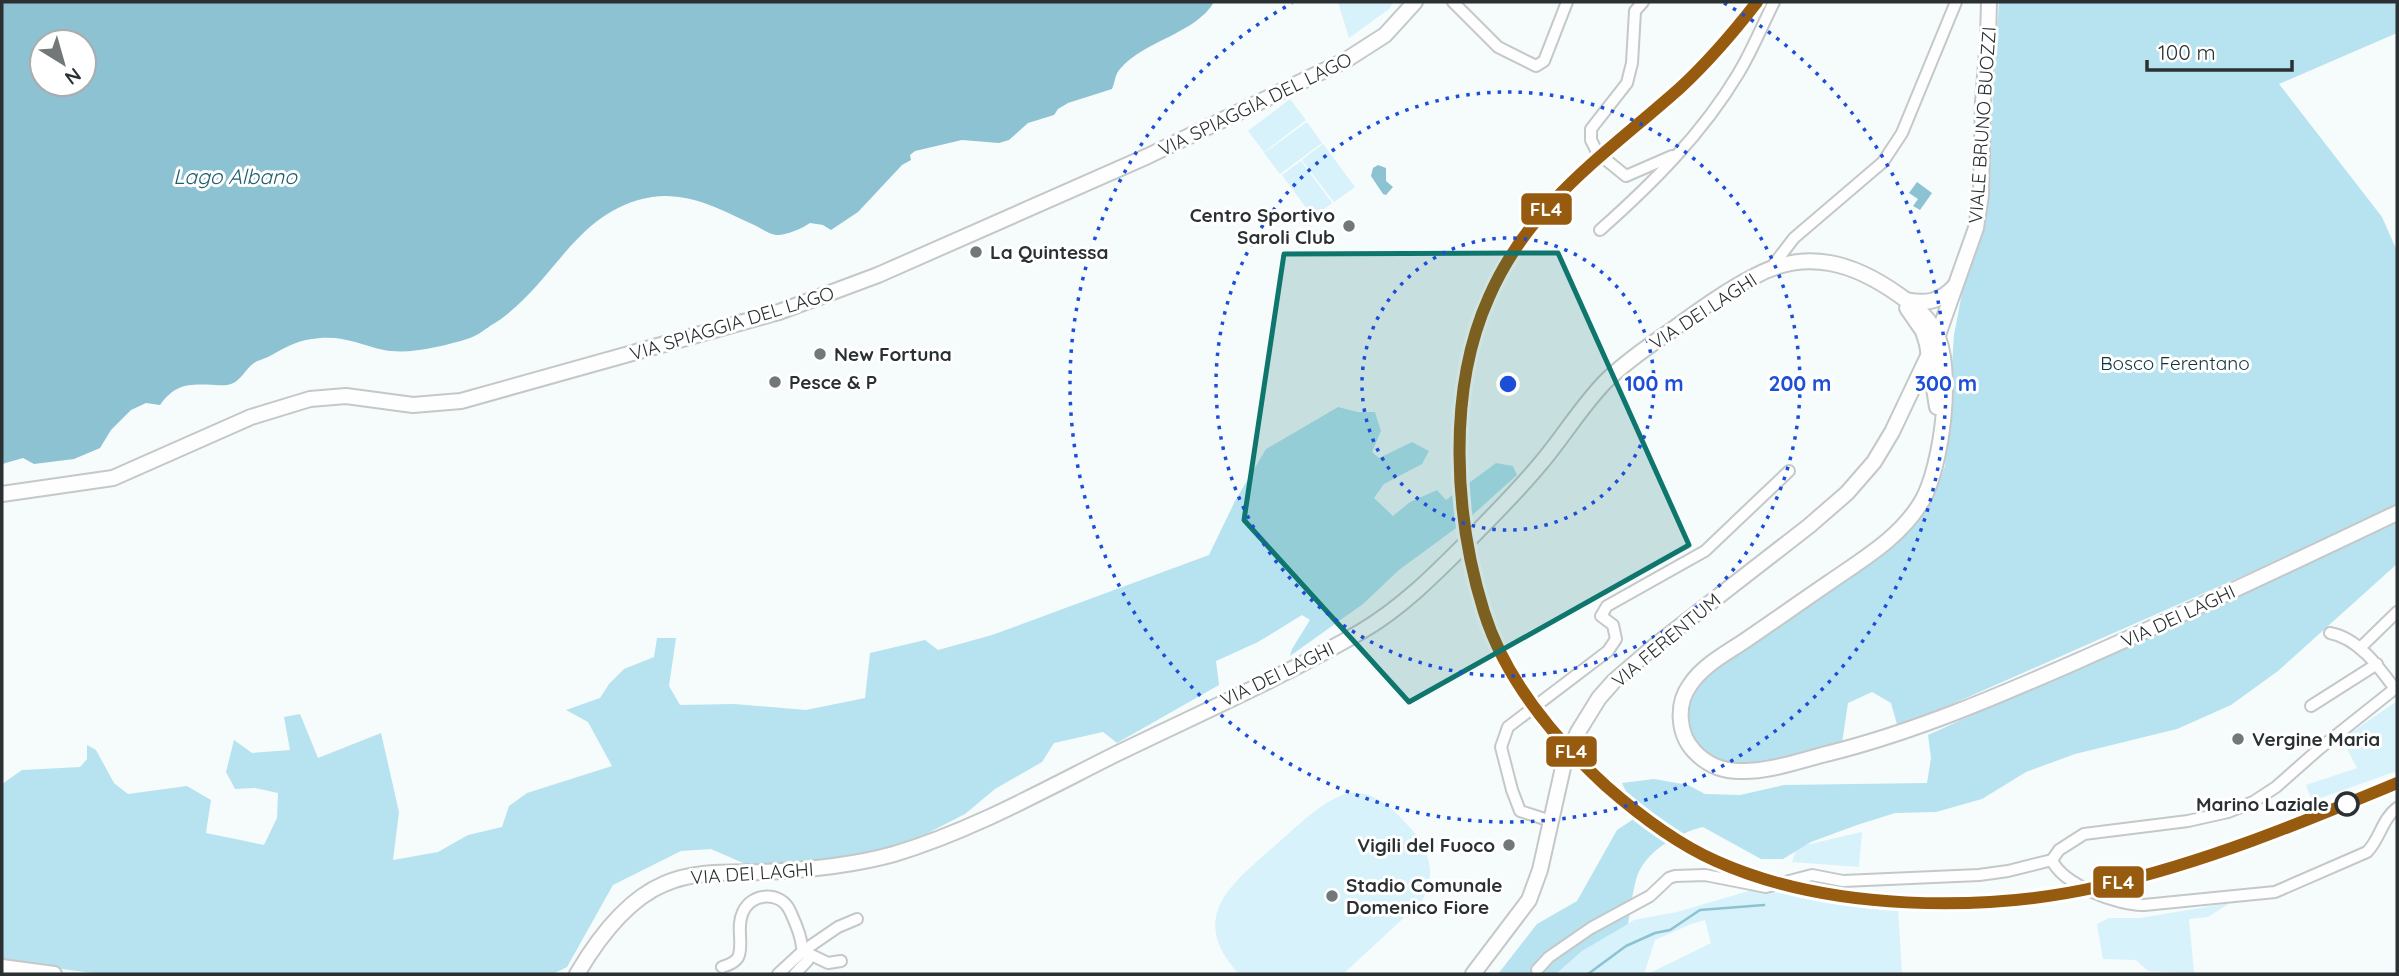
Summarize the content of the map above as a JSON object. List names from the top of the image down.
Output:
{
  "streets": {
    "main road": [
      "VIA SPIAGGIA DEL LAGO",
      "VIALE BRUNO BUOZZI",
      "VIA DEI LAGHI",
      "VIA FERENTUM"
    ]
  },
  "crossings": [
    ["VIALE BRUNO BUOZZI", "VIA FERENTUM"],
    ["VIA DEI LAGHI", "VIA FERENTUM"]
  ],
  "water": ["Lago Albano"],
  "parks": ["Bosco Ferentano"],
  "places": [
    "Centro Sportivo Saroli Club",
    "La Quintessa",
    "New Fortuna",
    "Pesce & P",
    "Vergine Maria",
    "Marino Laziale",
    "Vigili del Fuoco",
    "Stadio Comunale Domenico Fiore"
  ],
  "lines": ["transit line FL4"],
  "scale_bar": "100 m",
  "north": "bottom right",
  "rings": ["100 m", "200 m", "300 m"]
}
